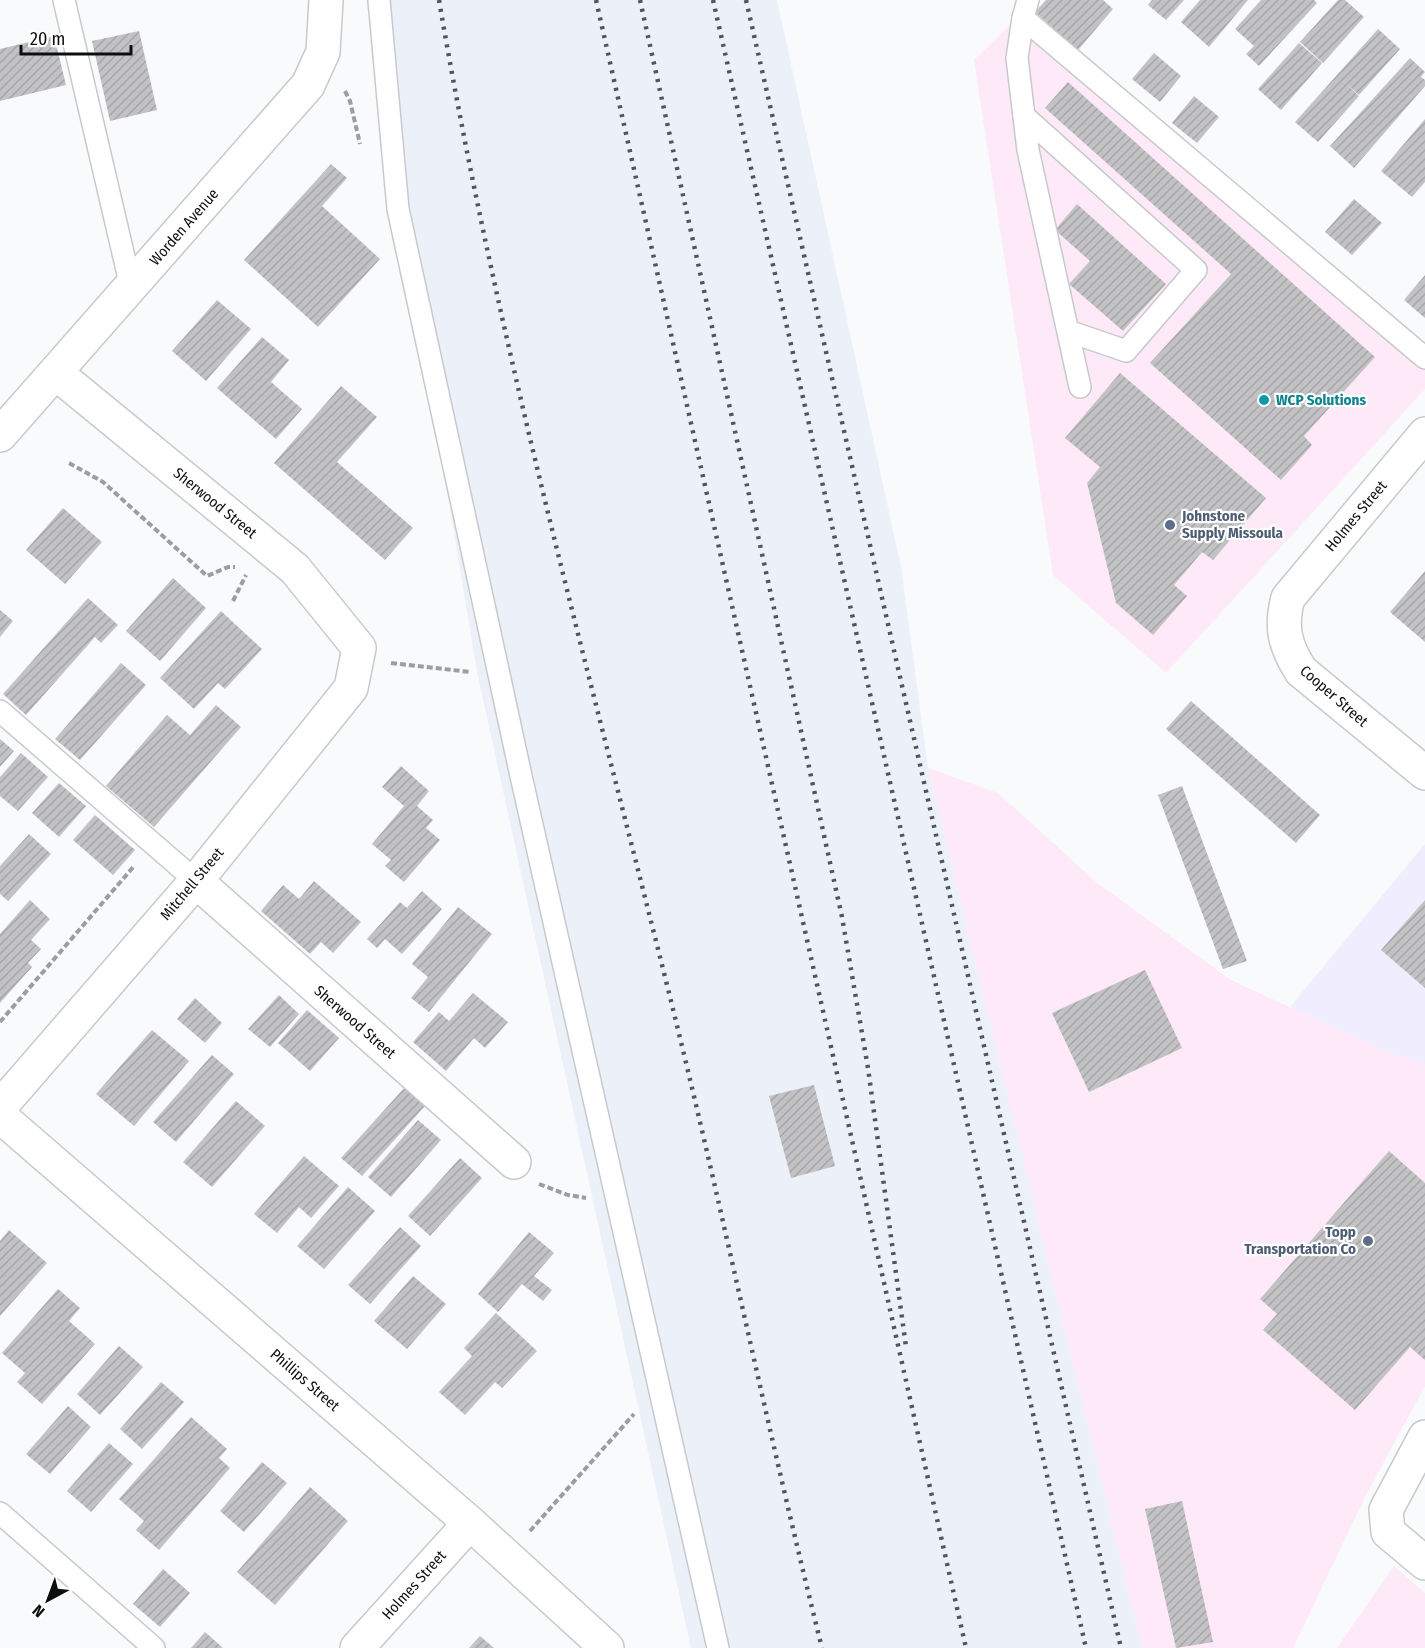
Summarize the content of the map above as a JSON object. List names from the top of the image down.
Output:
{
  "streets": {
    "street": [
      "Worden Avenue",
      "Sherwood Street",
      "Holmes Street",
      "Cooper Street",
      "Mitchell Street",
      "Phillips Street"
    ]
  },
  "crossings": [
    ["Worden Avenue", "Sherwood Street"],
    ["Sherwood Street", "Mitchell Street"],
    ["Holmes Street", "Cooper Street"],
    ["Holmes Street", "Phillips Street"]
  ],
  "places": ["WCP Solutions", "Johnstone Supply Missoula", "Topp Transportation Co"],
  "scale_bar": "20 m",
  "north": "bottom left"
}
